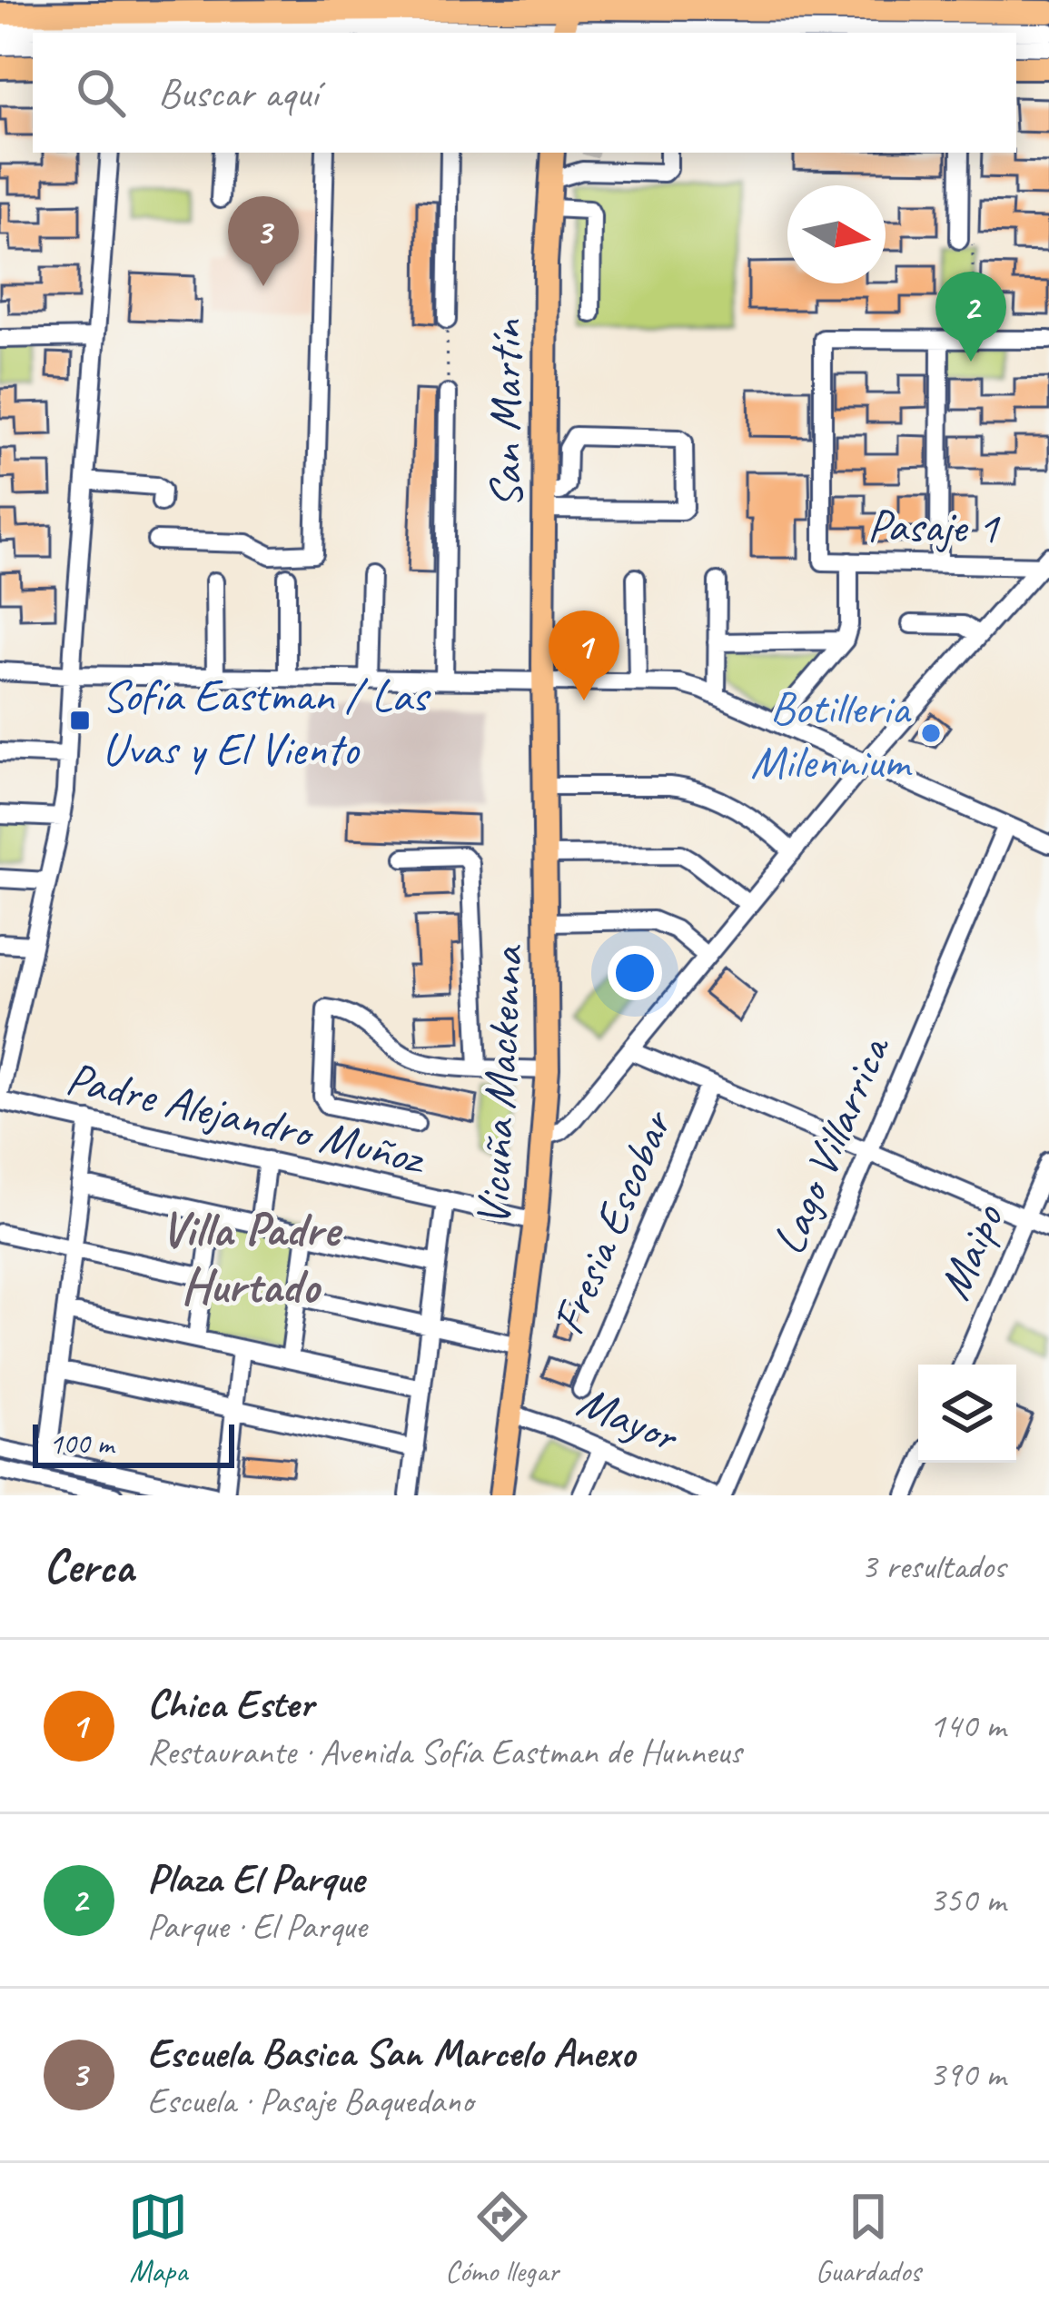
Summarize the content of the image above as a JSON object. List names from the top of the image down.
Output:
{
  "streets": {
    "main road": ["San Martín", "Vicuña Mackenna"],
    "street": [
      "Pasaje 1",
      "Padre Alejandro Muñoz",
      "Lago Villarrica",
      "Fresia Escobar",
      "Maipo",
      "Mayor"
    ]
  },
  "crossings": [
    ["San Martín", "Vicuña Mackenna"],
    ["Vicuña Mackenna", "Padre Alejandro Muñoz"],
    ["Vicuña Mackenna", "Mayor"]
  ],
  "districts": ["Villa Padre Hurtado"],
  "places": {
    "transit": ["Sofía Eastman / Las Uvas y El Viento"],
    "other": ["Botilleria Milennium"]
  },
  "scale_bar": "100 m",
  "north": "right",
  "page": {
    "search": "Buscar aquí",
    "pins": ["3", "2", "1"],
    "scale": "100 m",
    "heading": ["Cerca", "3 resultados"],
    "list": [
      {
        "mark": "1",
        "name": "Chica Ester",
        "note": "Restaurante · Avenida Sofía Eastman de Hunneus",
        "value": "140 m"
      },
      {
        "mark": "2",
        "name": "Plaza El Parque",
        "note": "Parque · El Parque",
        "value": "350 m"
      },
      {
        "mark": "3",
        "name": "Escuela Basica San Marcelo Anexo",
        "note": "Escuela · Pasaje Baquedano",
        "value": "390 m"
      }
    ],
    "nav": ["Mapa", "Cómo llegar", "Guardados"]
  }
}
